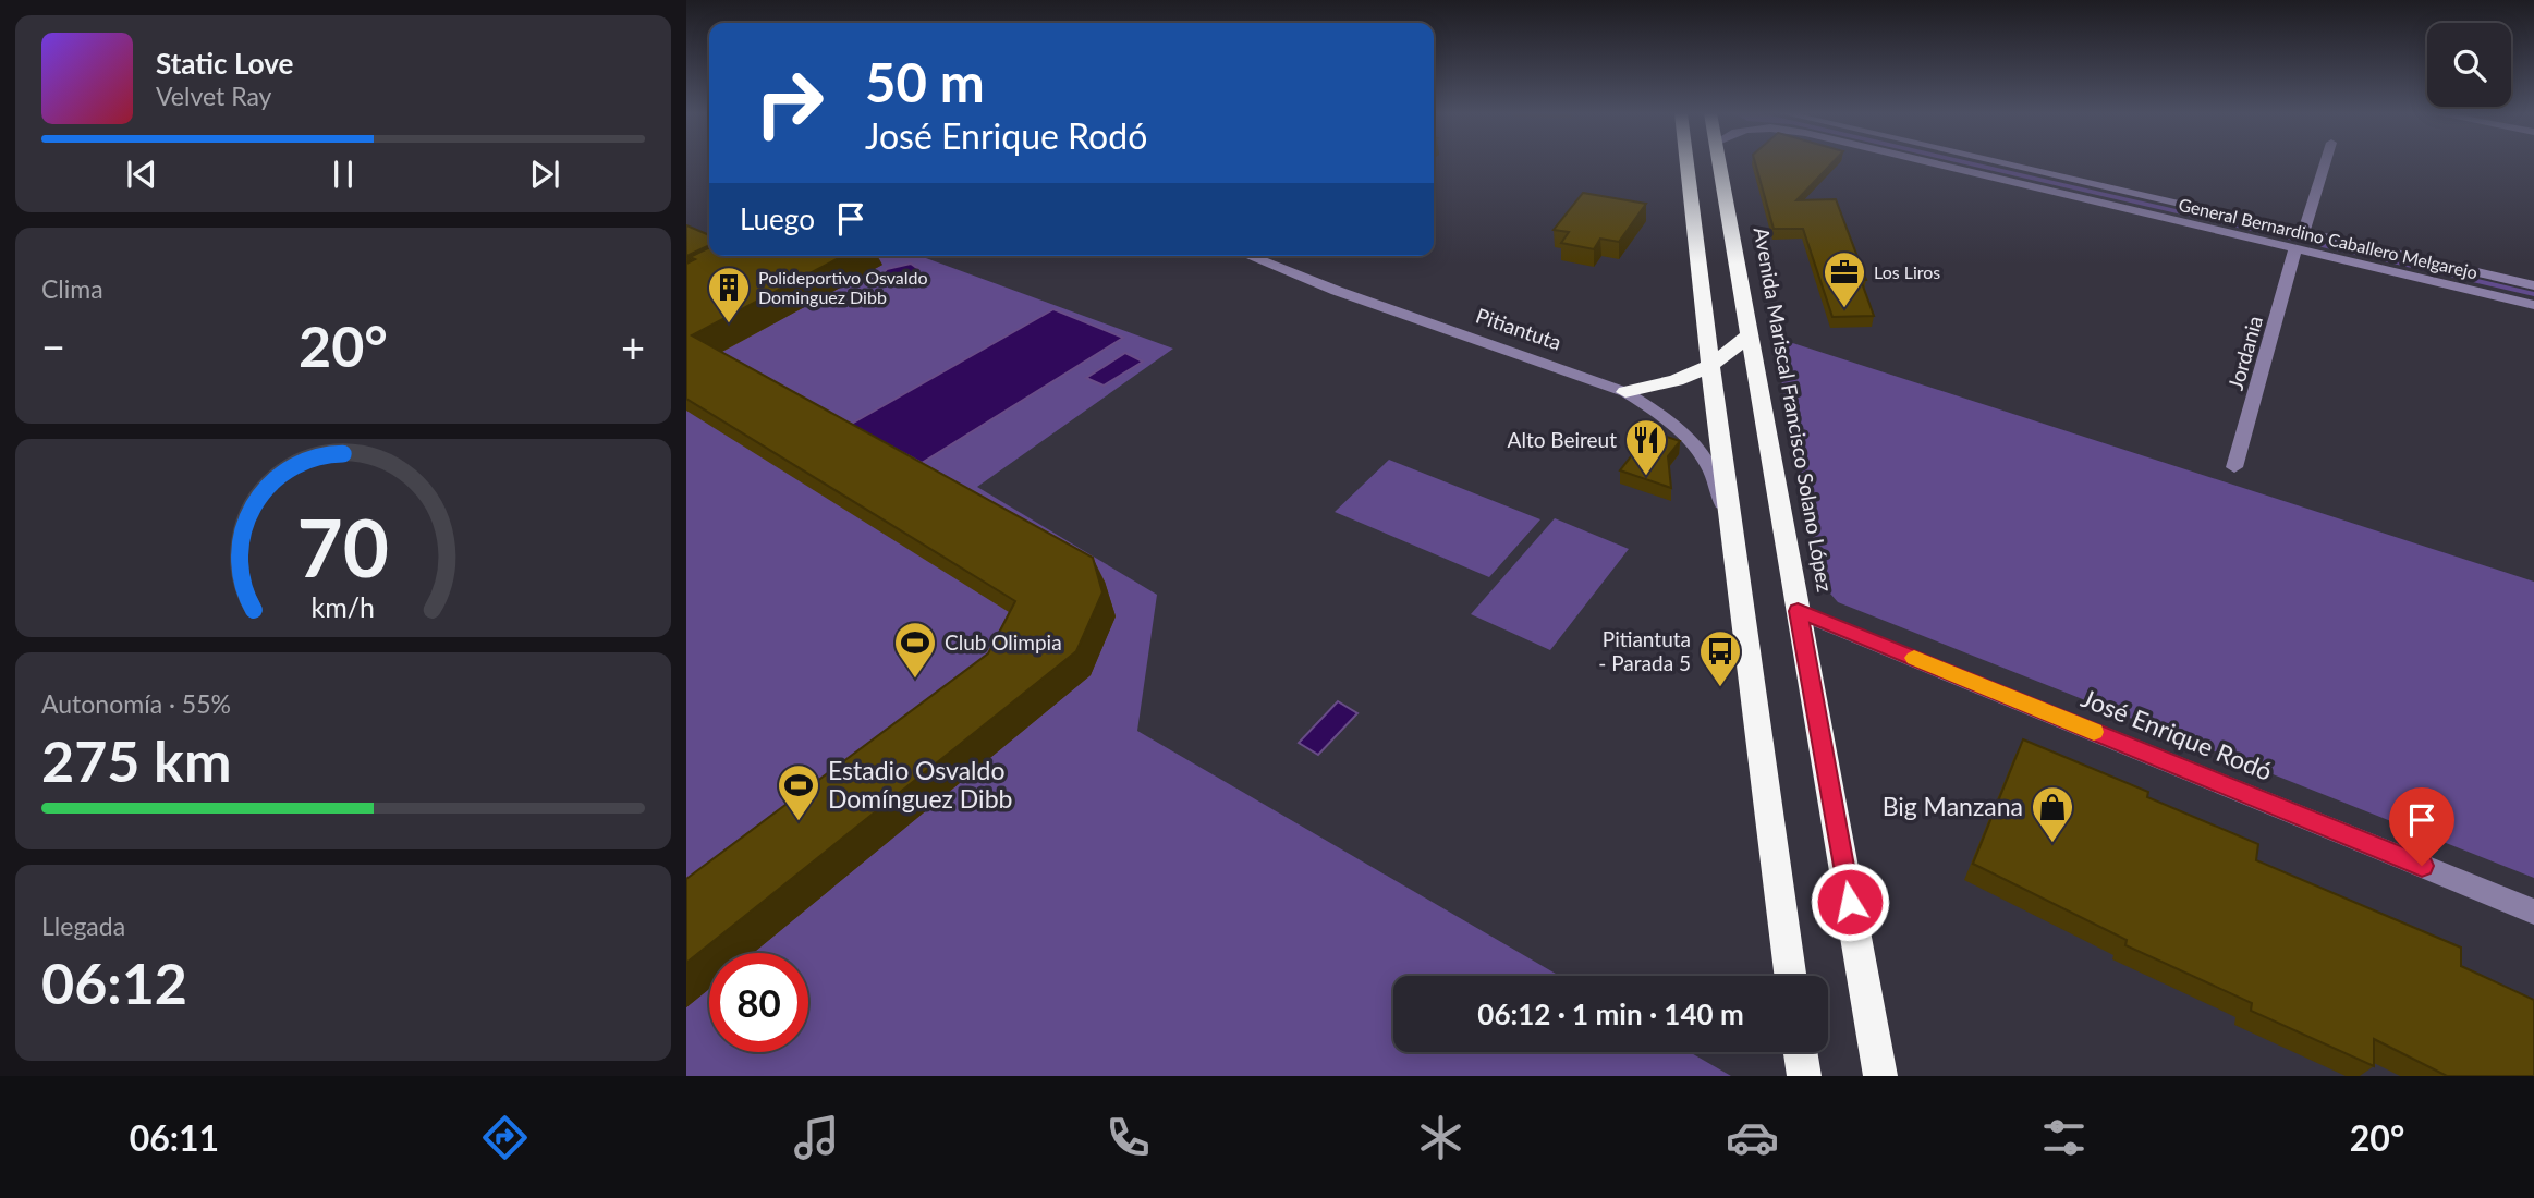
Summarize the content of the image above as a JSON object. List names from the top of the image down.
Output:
{
  "streets": {
    "highway": ["Avenida Mariscal Francisco Solano López"],
    "street": [
      "General Bernardino Caballero Melgarejo",
      "Pitiantuta",
      "Jordania",
      "José Enrique Rodó"
    ]
  },
  "crossings": [
    ["General Bernardino Caballero Melgarejo", "Jordania"],
    ["Avenida Mariscal Francisco Solano López", "José Enrique Rodó"]
  ],
  "places": {
    "office": ["Los Liros"],
    "building": ["Polideportivo Osvaldo Dominguez Dibb"],
    "restaurant": ["Alto Beireut"],
    "sports": ["Club Olimpia", "Estadio Osvaldo Domínguez Dibb"],
    "bus stop": ["Pitiantuta - Parada 5"],
    "shop": ["Big Manzana"]
  },
  "page": {
    "turn": ["50 m", "José Enrique Rodó"],
    "song": ["Static Love", "Velvet Ray"],
    "then": "Luego",
    "tile": [
      "Clima",
      ["Autonomía · 55%", "275 km"],
      ["Llegada", "06:12"]
    ],
    "heat": ["−", "20°", "+"],
    "limit": "80",
    "trip": "06:12 · 1 min · 140 m",
    "tabs": ["06:11", "20°"],
    "gauge": ["70", "km/h"]
  }
}
